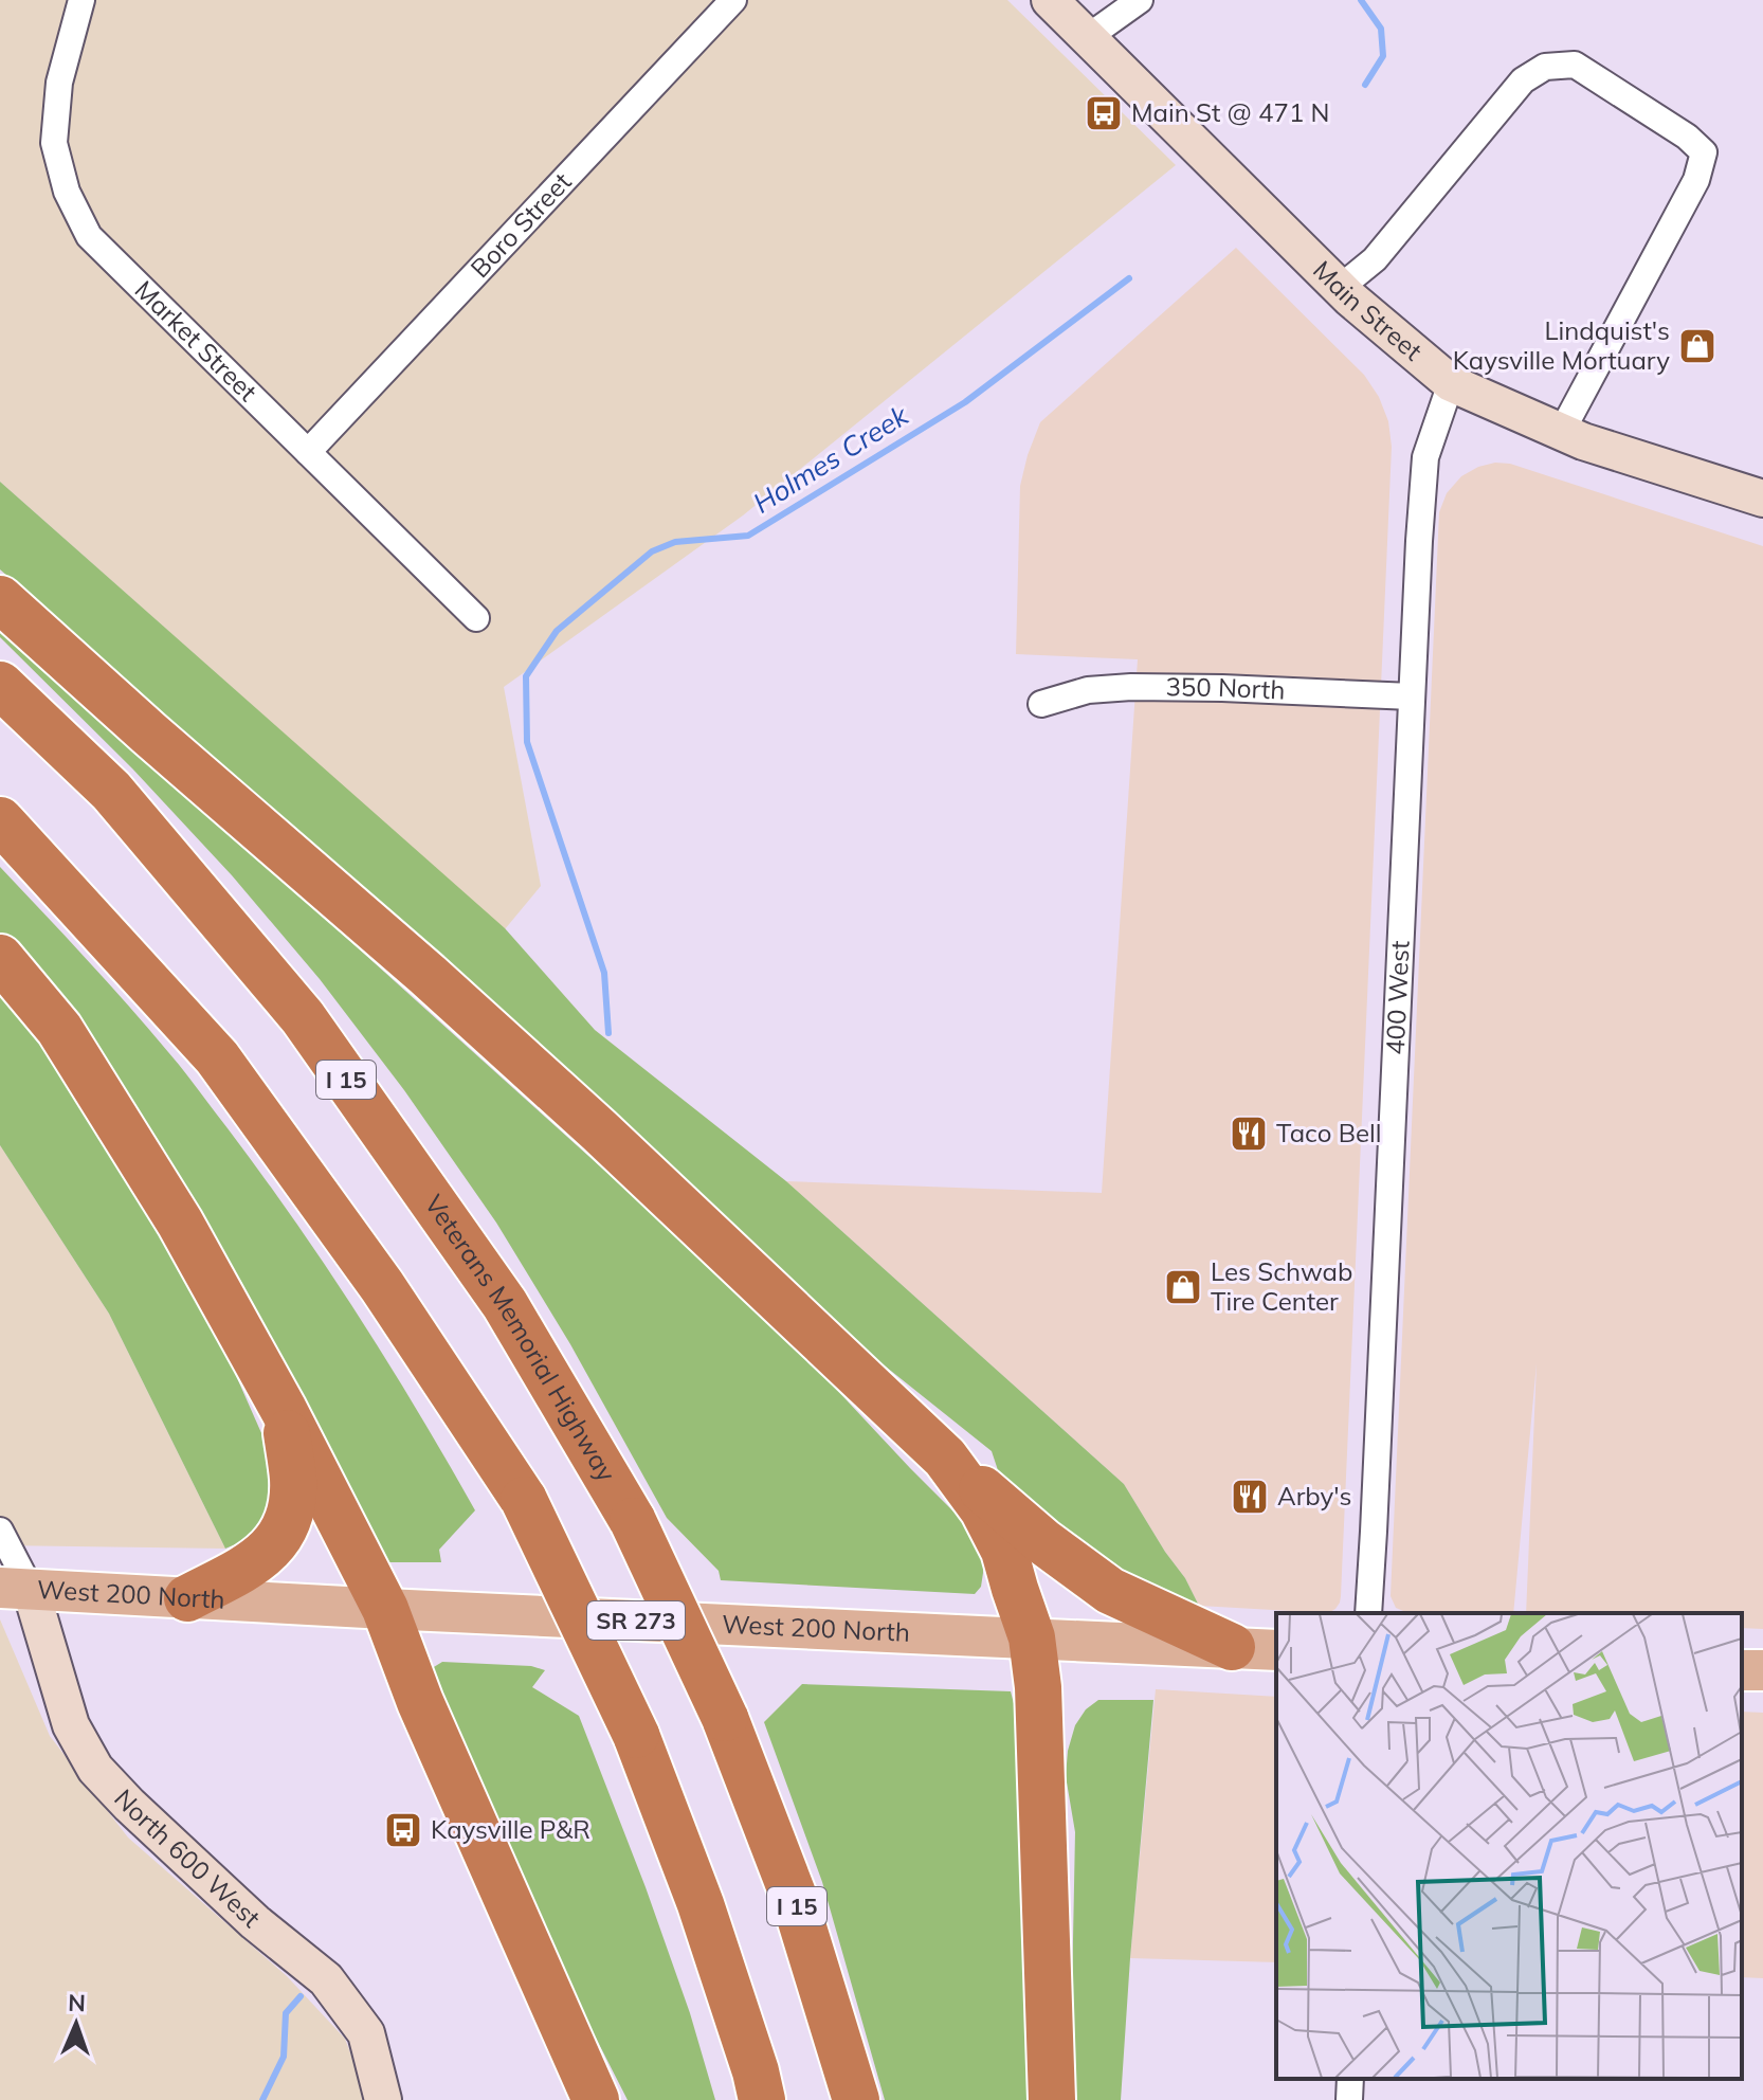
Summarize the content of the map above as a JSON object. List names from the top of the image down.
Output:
{
  "streets": {
    "highway": ["I 15", "Veterans Memorial Highway"],
    "main road": [
      "Main Street",
      "West 200 North",
      "SR 273",
      "North 600 West"
    ],
    "street": [
      "Boro Street",
      "Market Street",
      "350 North",
      "400 West"
    ]
  },
  "crossings": [
    ["Boro Street", "Market Street"],
    ["Main Street", "400 West"],
    ["350 North", "400 West"],
    ["West 200 North", "North 600 West"]
  ],
  "water": ["Holmes Creek"],
  "places": {
    "bus stop": ["Main St @ 471 N", "Kaysville P&R"],
    "shop": ["Lindquist's Kaysville Mortuary", "Les Schwab Tire Center"],
    "restaurant": ["Taco Bell", "Arby's"]
  },
  "north": "top"
}
